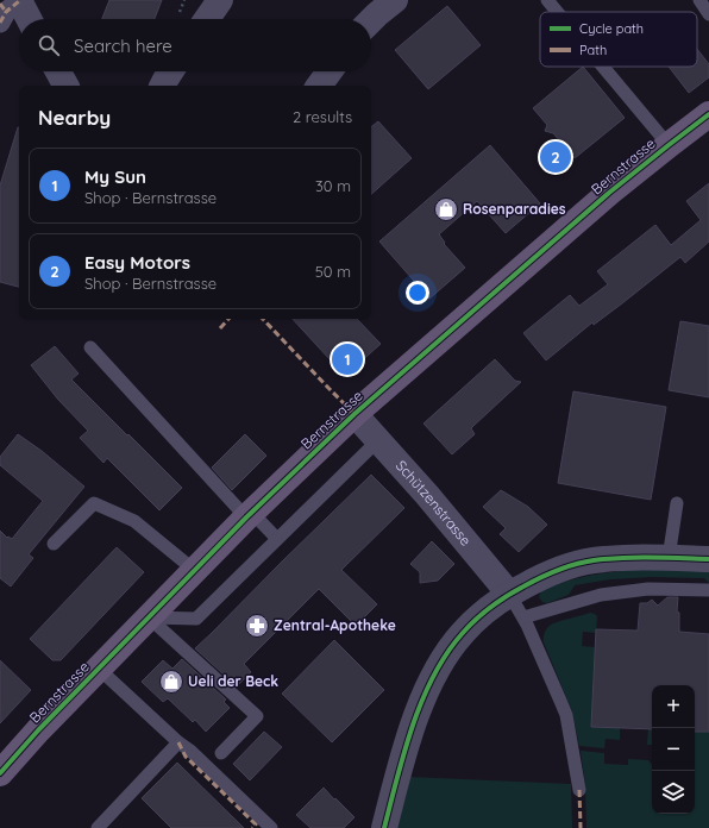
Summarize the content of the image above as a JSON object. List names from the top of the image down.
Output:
{
  "streets": {
    "main road": ["Bernstrasse"],
    "street": ["Schützenstrasse"]
  },
  "crossings": [
    ["Bernstrasse", "Schützenstrasse"]
  ],
  "places": {
    "shop": ["Rosenparadies", "Ueli der Beck"],
    "pharmacy": ["Zentral-Apotheke"]
  },
  "legend": ["Cycle path", "Path"],
  "page": {
    "search": "Search here",
    "heading": ["Nearby", "2 results"],
    "pins": ["2", "1"],
    "list": [
      {
        "mark": "1",
        "name": "My Sun",
        "note": "Shop · Bernstrasse",
        "value": "30 m"
      },
      {
        "mark": "2",
        "name": "Easy Motors",
        "note": "Shop · Bernstrasse",
        "value": "50 m"
      }
    ],
    "map_buttons": ["+", "−"]
  }
}
